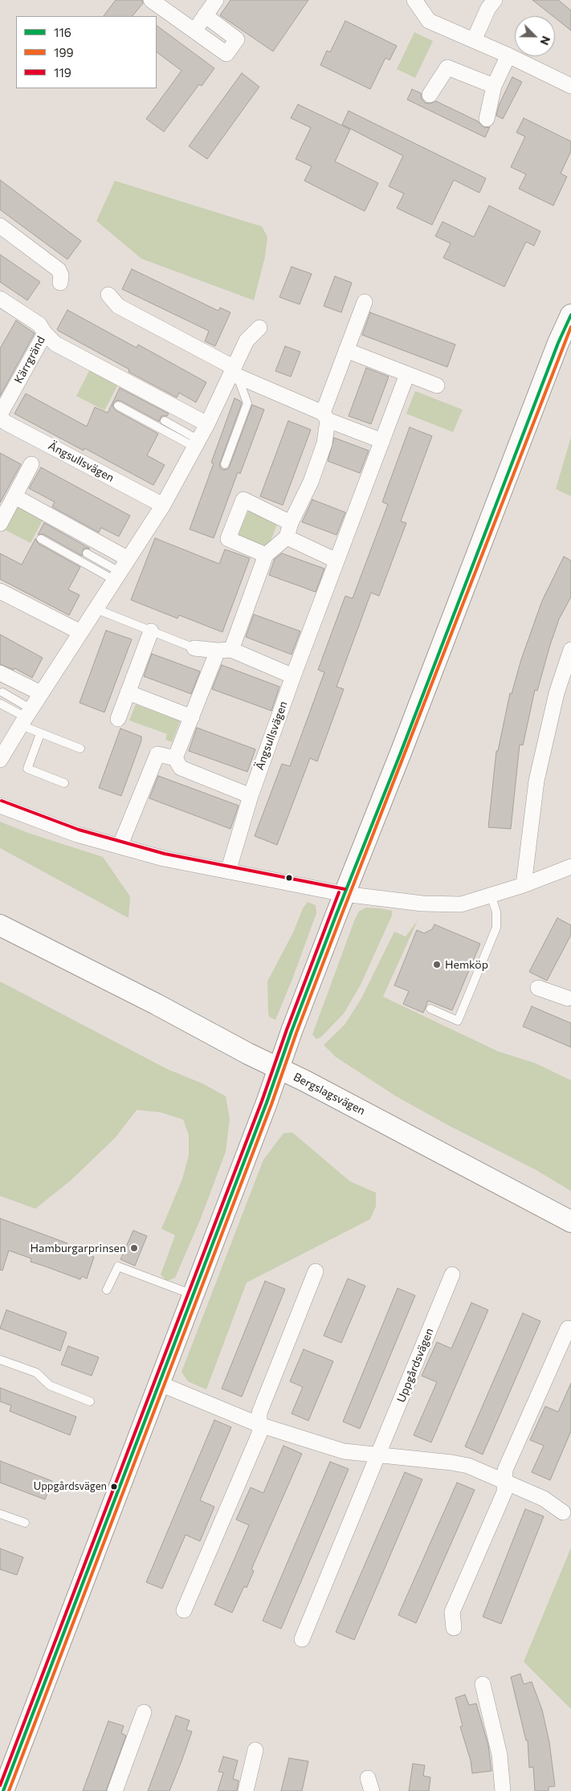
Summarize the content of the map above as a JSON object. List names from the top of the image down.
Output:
{
  "streets": {
    "street": [
      "Kärrgränd",
      "Ängsullsvägen",
      "Bergslagsvägen",
      "Uppgårdsvägen"
    ]
  },
  "crossings": [
    ["Kärrgränd", "Ängsullsvägen"]
  ],
  "places": ["Hemköp", "Hamburgarprinsen", "Uppgårdsvägen"],
  "lines": ["transit line 116", "transit line 199", "transit line 119"],
  "legend": ["116", "199", "119"],
  "north": "bottom right"
}
